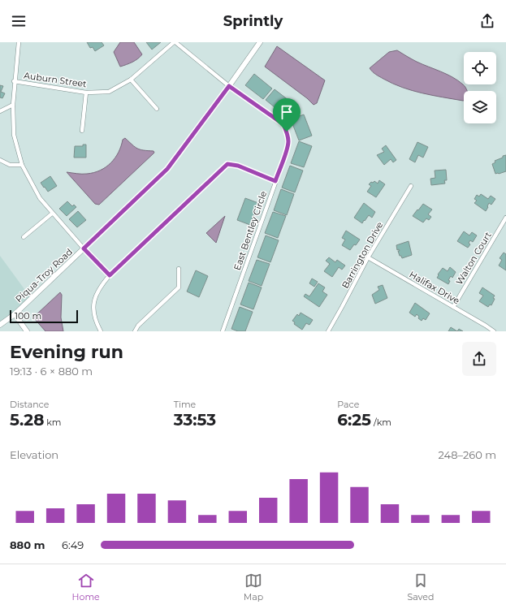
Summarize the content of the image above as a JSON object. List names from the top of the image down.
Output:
{
  "streets": {
    "street": [
      "Auburn Street",
      "East Bentley Circle",
      "Barrington Drive",
      "Walton Court",
      "Piqua-Troy Road",
      "Halifax Drive"
    ]
  },
  "crossings": [
    ["Auburn Street", "East Bentley Circle"],
    ["East Bentley Circle", "Piqua-Troy Road"],
    ["Barrington Drive", "Halifax Drive"],
    ["Walton Court", "Halifax Drive"]
  ],
  "scale_bar": "100 m",
  "page": {
    "header": "Sprintly",
    "scale": "100 m",
    "heading": ["Evening run", "19:13 · 6 × 880 m"],
    "stats": [
      ["Distance", "5.28 km"],
      ["Time", "33:53"],
      ["Pace", "6:25 /km"]
    ],
    "chart": ["Elevation", "248–260 m"],
    "list": [
      {
        "name": "880 m",
        "note": "6:49"
      }
    ],
    "tabs": ["Home", "Map", "Saved"]
  }
}
